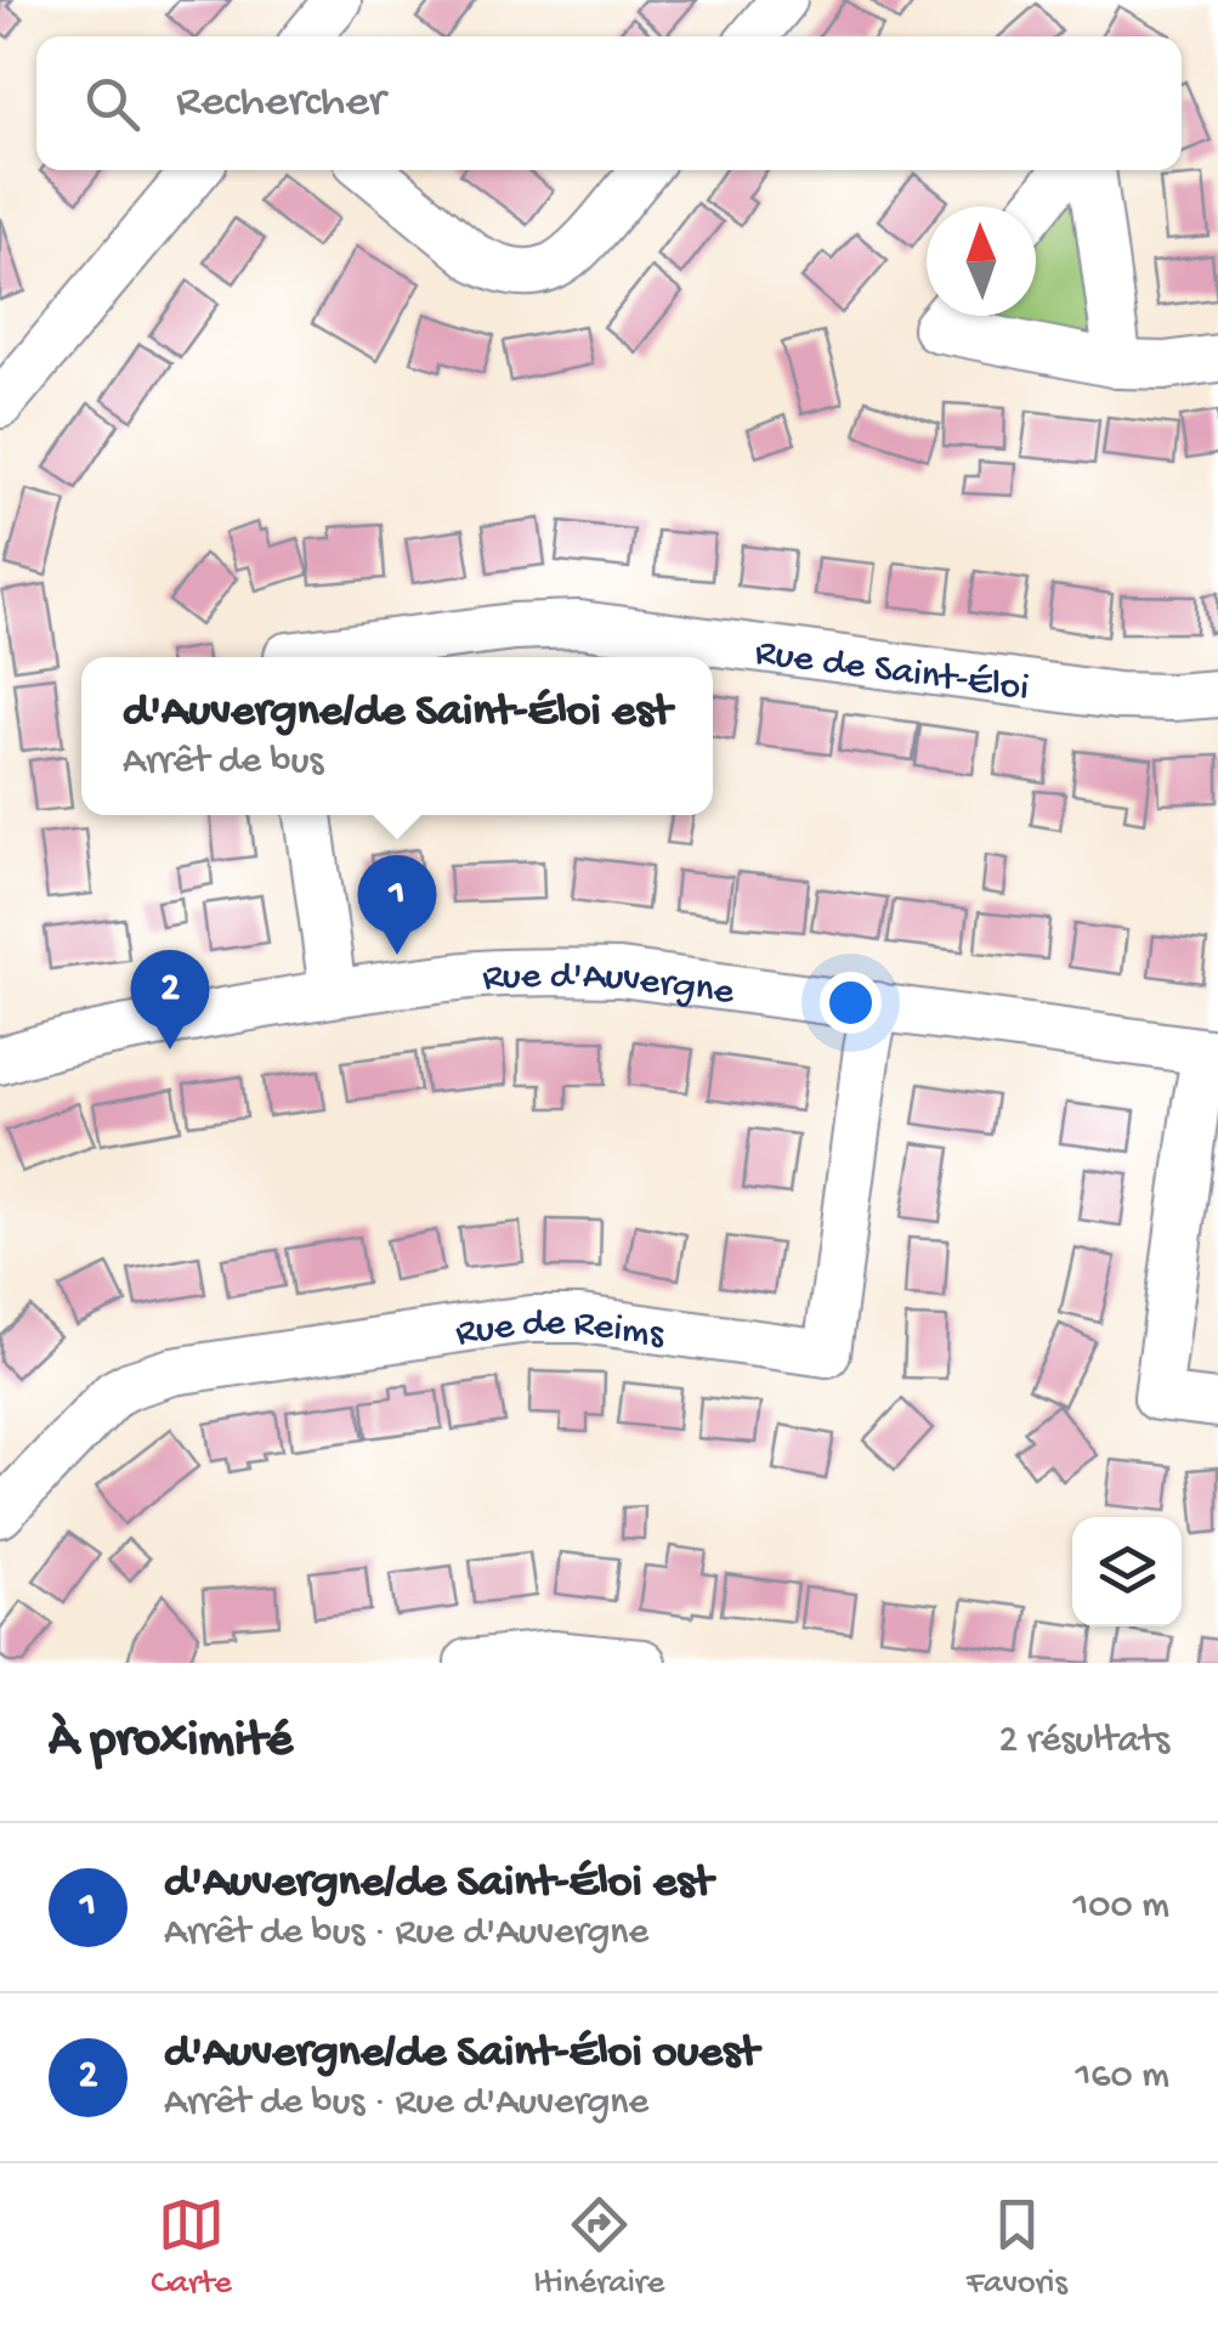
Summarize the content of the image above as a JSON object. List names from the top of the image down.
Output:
{
  "streets": {
    "street": ["Rue de Saint-Éloi", "Rue d'Auvergne", "Rue de Reims"]
  },
  "crossings": [
    ["Rue d'Auvergne", "Rue de Reims"]
  ],
  "north": "top",
  "page": {
    "search": "Rechercher",
    "popup": ["d'Auvergne/de Saint-Éloi est", "Arrêt de bus"],
    "pins": ["1", "2"],
    "heading": ["À proximité", "2 résultats"],
    "list": [
      {
        "mark": "1",
        "name": "d'Auvergne/de Saint-Éloi est",
        "note": "Arrêt de bus · Rue d'Auvergne",
        "value": "100 m"
      },
      {
        "mark": "2",
        "name": "d'Auvergne/de Saint-Éloi ouest",
        "note": "Arrêt de bus · Rue d'Auvergne",
        "value": "160 m"
      }
    ],
    "nav": ["Carte", "Itinéraire", "Favoris"]
  }
}
